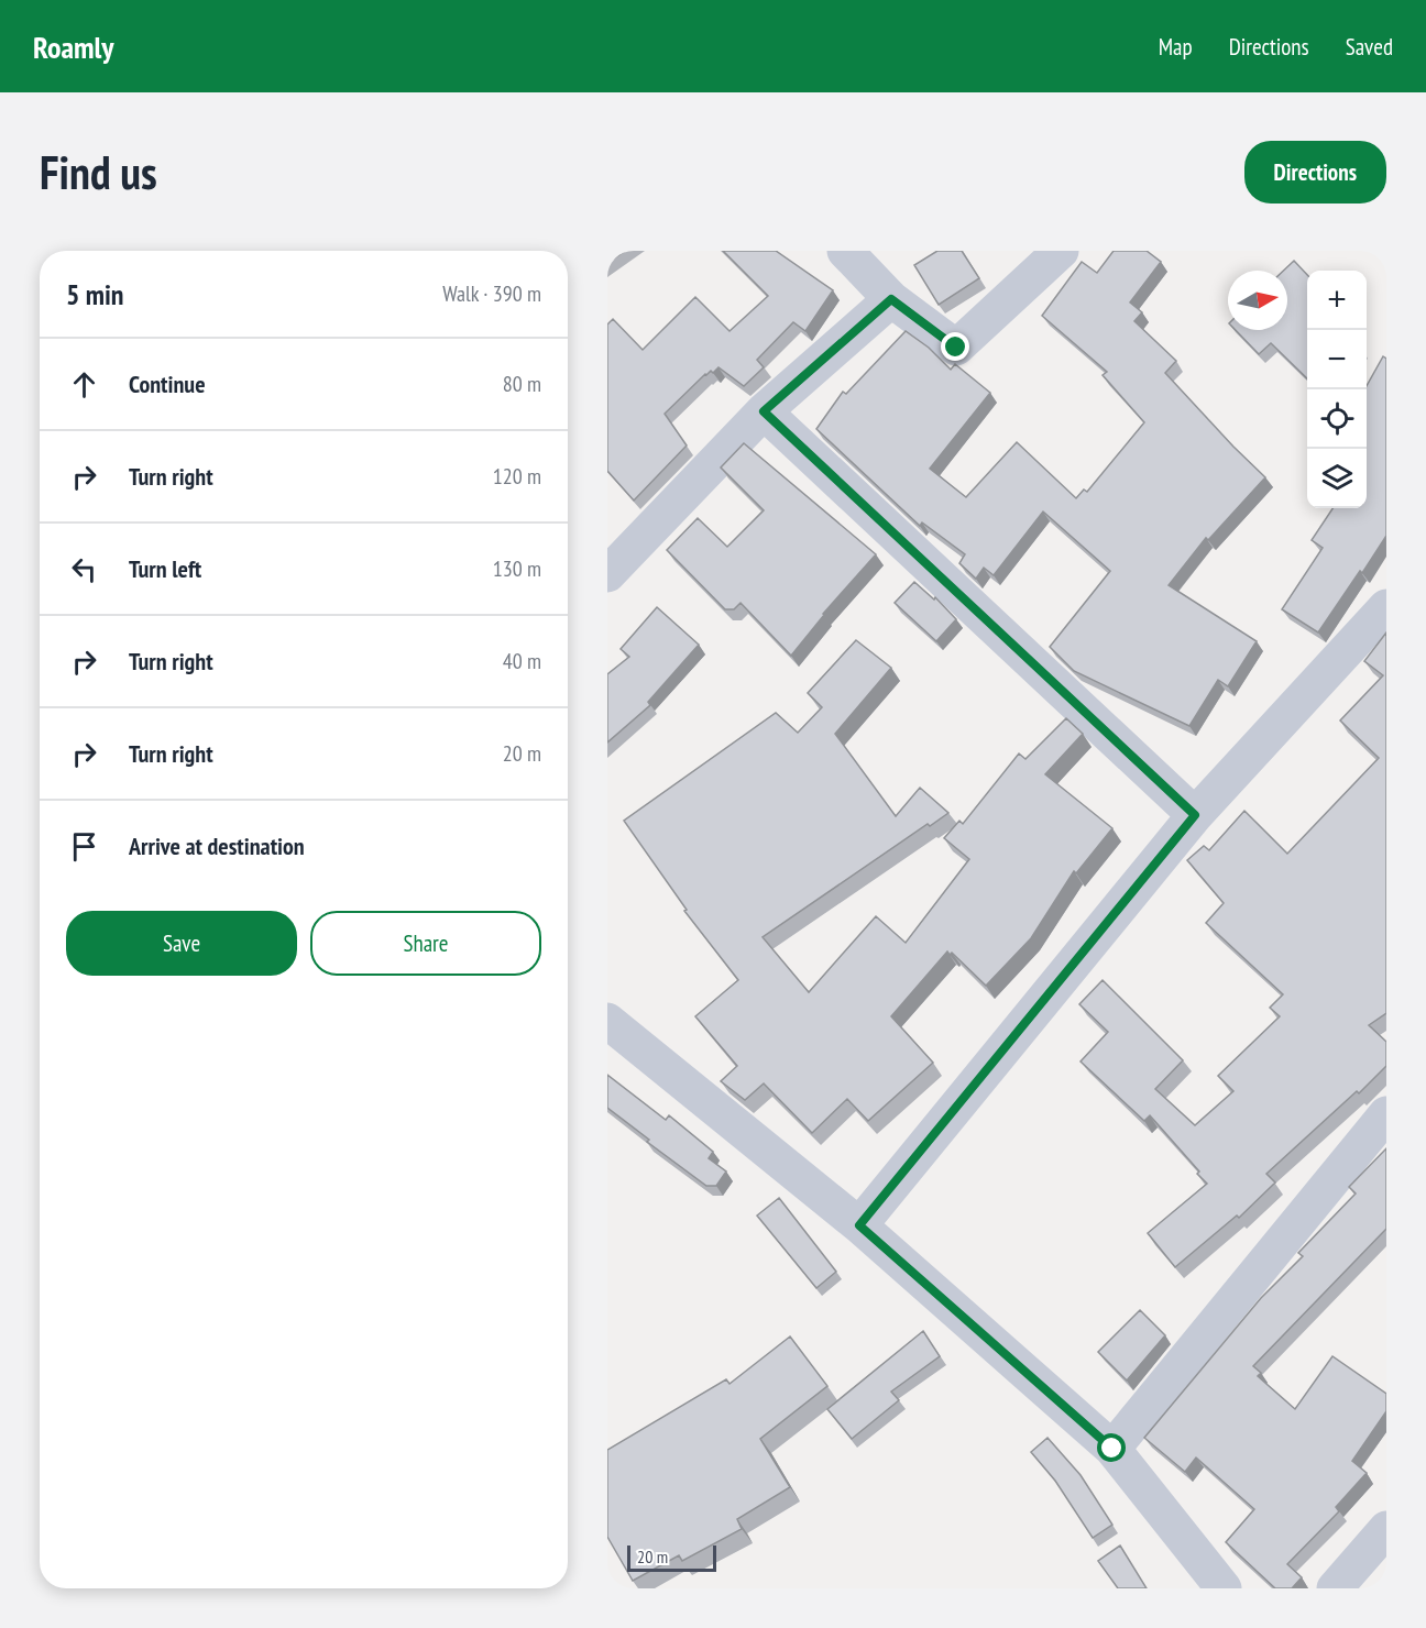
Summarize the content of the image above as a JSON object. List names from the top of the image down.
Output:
{
  "scale_bar": "20 m",
  "north": "right",
  "page": {
    "header": "Roamly",
    "nav": ["Map", "Directions", "Saved"],
    "buttons": [
      "Directions",
      ["Save", "Share"]
    ],
    "title": "Find us",
    "heading": ["5 min", "Walk · 390 m"],
    "map_buttons": ["+", "−"],
    "list": [
      ["Continue", "80 m"],
      ["Turn right", "120 m"],
      ["Turn left", "130 m"],
      ["Turn right", "40 m"],
      ["Turn right", "20 m"],
      "Arrive at destination"
    ],
    "scale": "20 m"
  }
}
